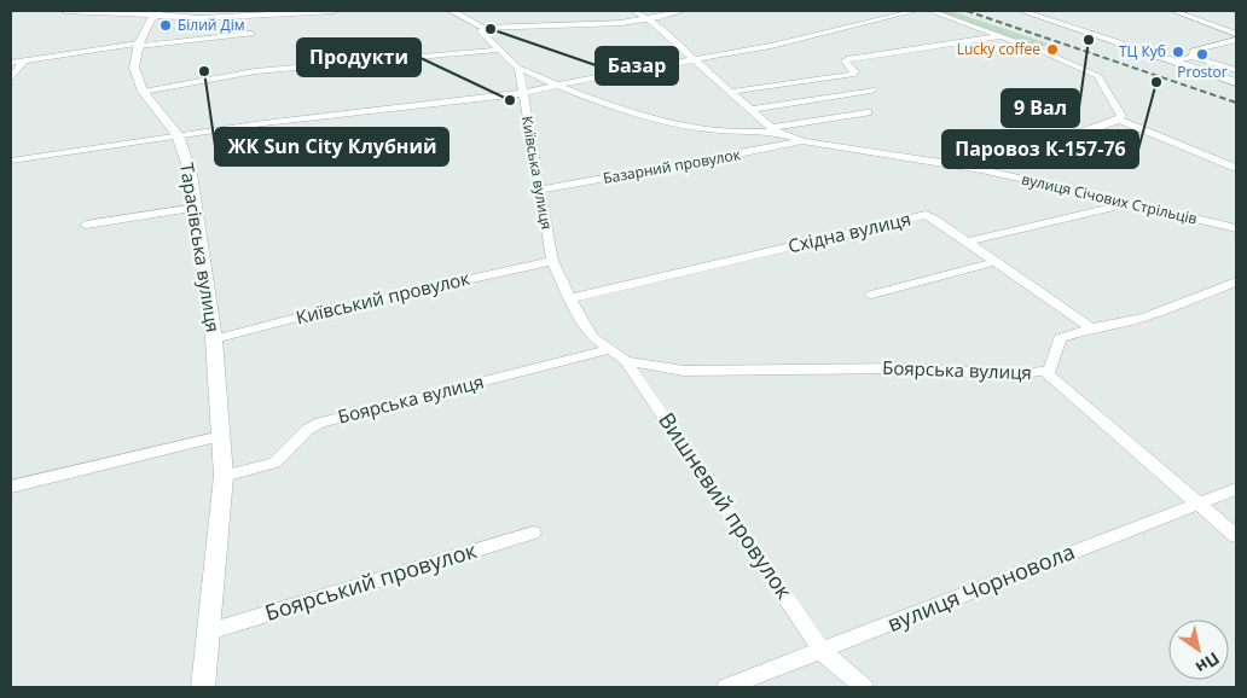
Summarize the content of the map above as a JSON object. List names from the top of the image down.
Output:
{
  "streets": {
    "street": [
      "Базарний провулок",
      "Київська вулиця",
      "вулиця Січових Стрільців",
      "Східна вулиця",
      "Тарасівська вулиця",
      "Київський провулок",
      "Боярська вулиця",
      "Вишневий провулок",
      "Боярський провулок",
      "вулиця Чорновола"
    ]
  },
  "crossings": [
    ["Базарний провулок", "Київська вулиця"],
    ["Базарний провулок", "вулиця Січових Стрільців"],
    ["Київська вулиця", "Східна вулиця"],
    ["Київська вулиця", "Київський провулок"],
    ["Київська вулиця", "Боярська вулиця"],
    ["Київська вулиця", "Вишневий провулок"],
    ["Тарасівська вулиця", "Київський провулок"],
    ["Тарасівська вулиця", "Боярська вулиця"],
    ["Тарасівська вулиця", "Боярський провулок"],
    ["Боярська вулиця", "Вишневий провулок"],
    ["Вишневий провулок", "вулиця Чорновола"]
  ],
  "places": [
    "Білий Дім",
    "Базар",
    "9 Вал",
    "Lucky coffee",
    "ТЦ Куб",
    "Prostor",
    "ЖК Sun City Клубний",
    "Паровоз К-157-76",
    "Продукти"
  ],
  "north": "bottom right"
}
